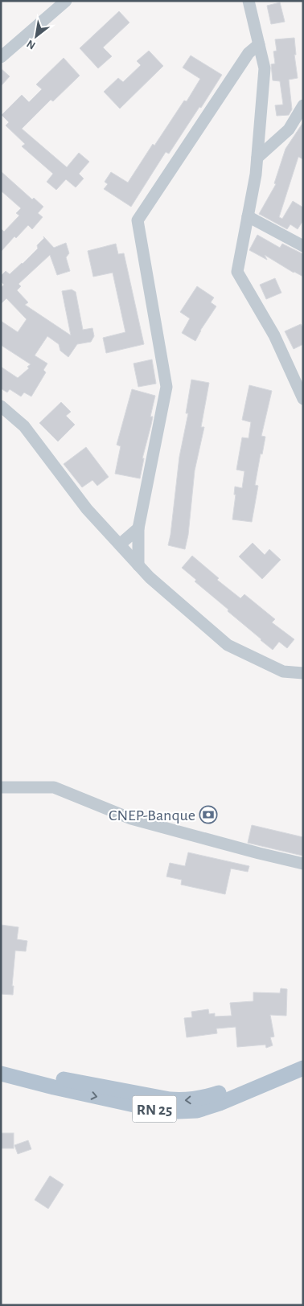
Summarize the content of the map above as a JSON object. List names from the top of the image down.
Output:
{
  "streets": {
    "main road": ["RN 25"]
  },
  "places": {
    "bank": ["CNEP-Banque"]
  },
  "north": "bottom left"
}
